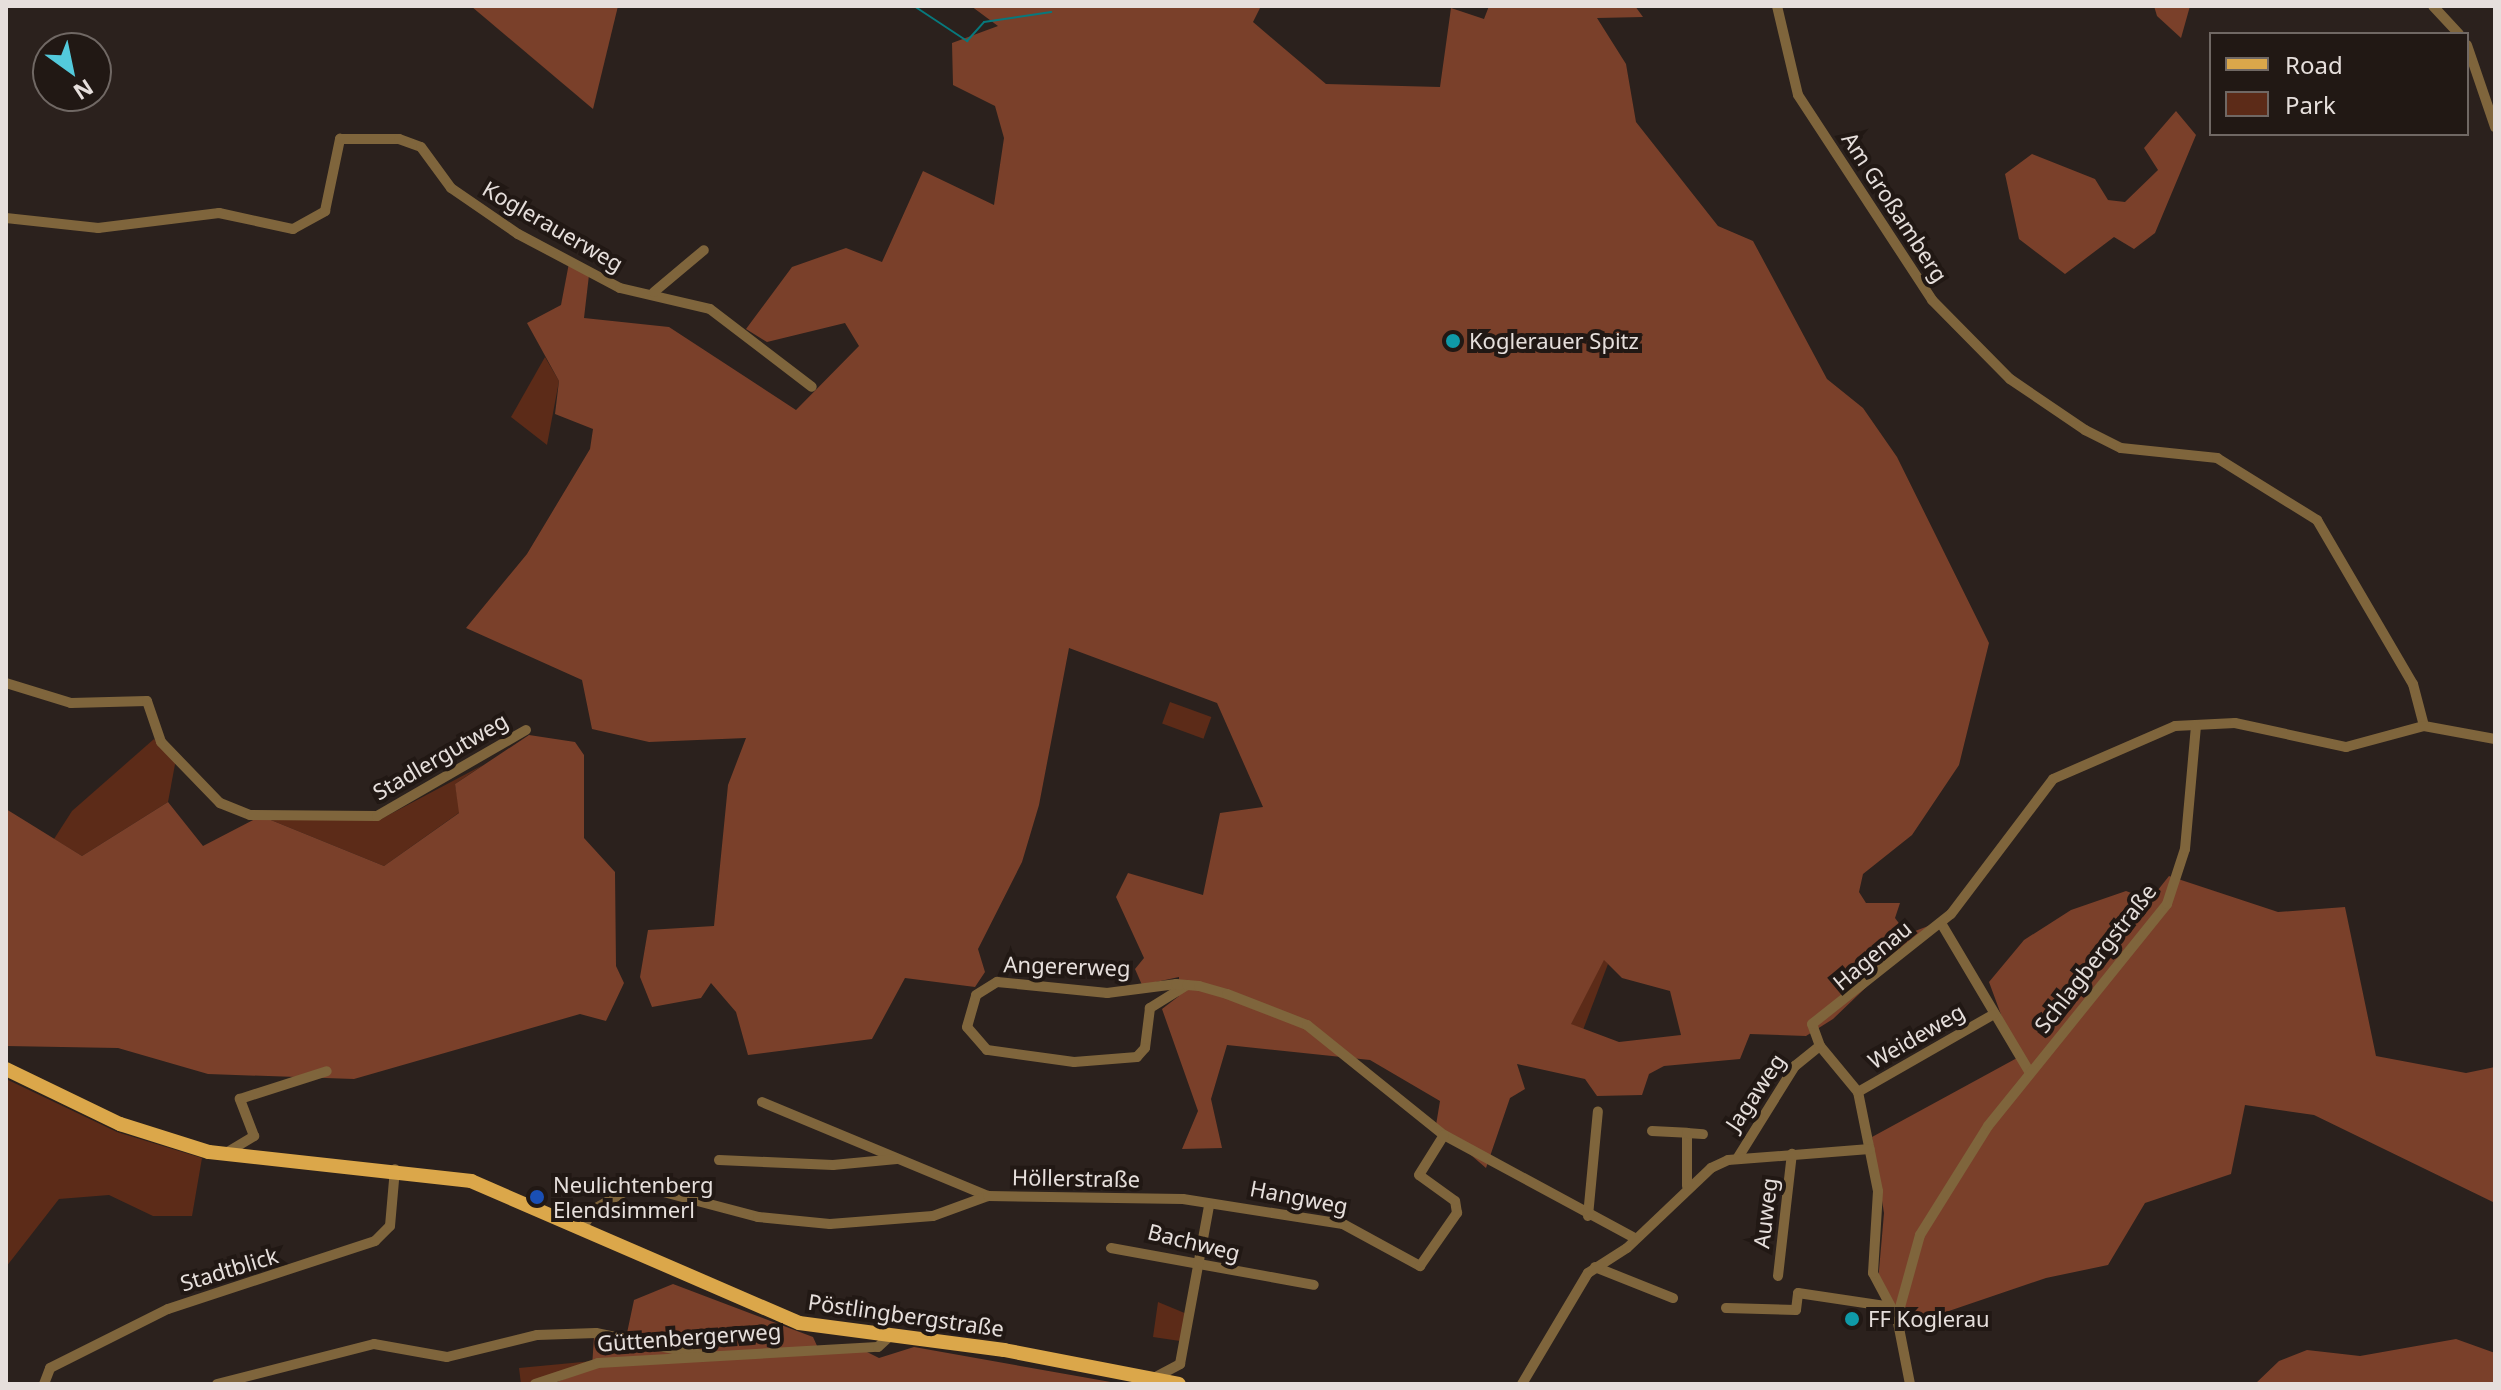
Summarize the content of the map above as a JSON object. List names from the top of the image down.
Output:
{
  "streets": {
    "main road": ["Pöstlingbergstraße"],
    "street": [
      "Am Großamberg",
      "Koglerauerweg",
      "Stadlergutweg",
      "Hagenau",
      "Schlagbergstraße",
      "Angererweg",
      "Weideweg",
      "Jagaweg",
      "Höllerstraße",
      "Hangweg",
      "Auweg",
      "Bachweg",
      "Stadtblick",
      "Güttenbergerweg"
    ]
  },
  "crossings": [
    ["Hagenau", "Schlagbergstraße"],
    ["Hagenau", "Weideweg"],
    ["Hagenau", "Jagaweg"],
    ["Schlagbergstraße", "Weideweg"],
    ["Angererweg", "Jagaweg"],
    ["Angererweg", "Hangweg"],
    ["Jagaweg", "Auweg"],
    ["Höllerstraße", "Hangweg"],
    ["Höllerstraße", "Pöstlingbergstraße"],
    ["Stadtblick", "Pöstlingbergstraße"],
    ["Pöstlingbergstraße", "Güttenbergerweg"]
  ],
  "places": ["Koglerauer Spitz", "Neulichtenberg Elendsimmerl", "FF Koglerau"],
  "legend": ["Road", "Park"],
  "north": "bottom right"
}
